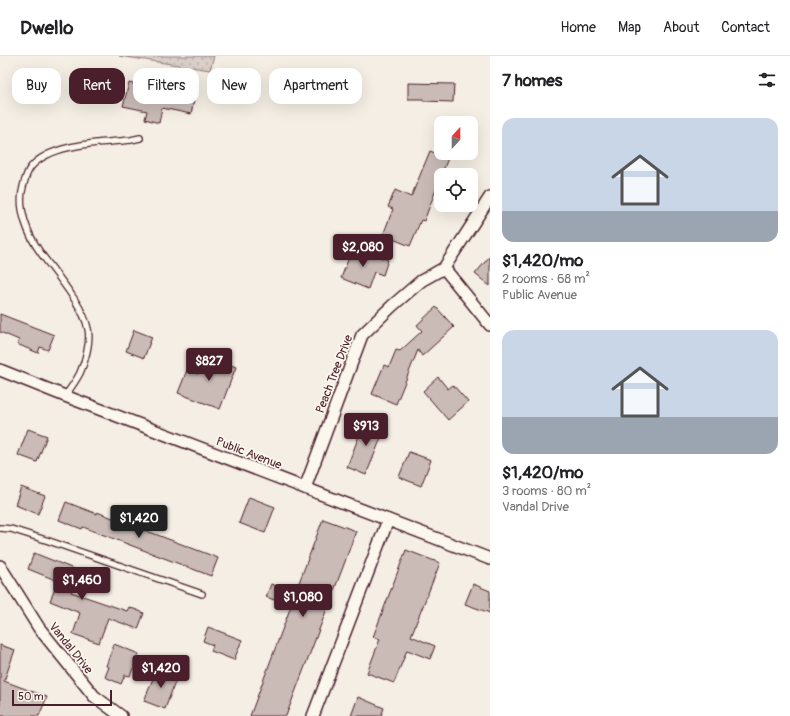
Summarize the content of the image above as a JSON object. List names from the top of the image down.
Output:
{
  "streets": {
    "street": ["Peach Tree Drive", "Public Avenue", "Vandal Drive"]
  },
  "crossings": [
    ["Peach Tree Drive", "Public Avenue"]
  ],
  "scale_bar": "50 m",
  "north": "top",
  "page": {
    "header": "Dwello",
    "nav": [
      "Home",
      "Map",
      "About",
      "Contact"
    ],
    "heading": "7 homes",
    "chip": [
      "Buy",
      "Rent",
      "Filters",
      "New",
      "Apartment"
    ],
    "list": [
      {
        "name": "$1,420/mo",
        "note": "2 rooms · 68 m² · Public Avenue"
      },
      {
        "name": "$1,420/mo",
        "note": "3 rooms · 80 m² · Vandal Drive"
      }
    ],
    "price": [
      "$2,080",
      "$827",
      "$913",
      "$1,420",
      "$1,460",
      "$1,080",
      "$1,420"
    ],
    "scale": "50 m"
  }
}
